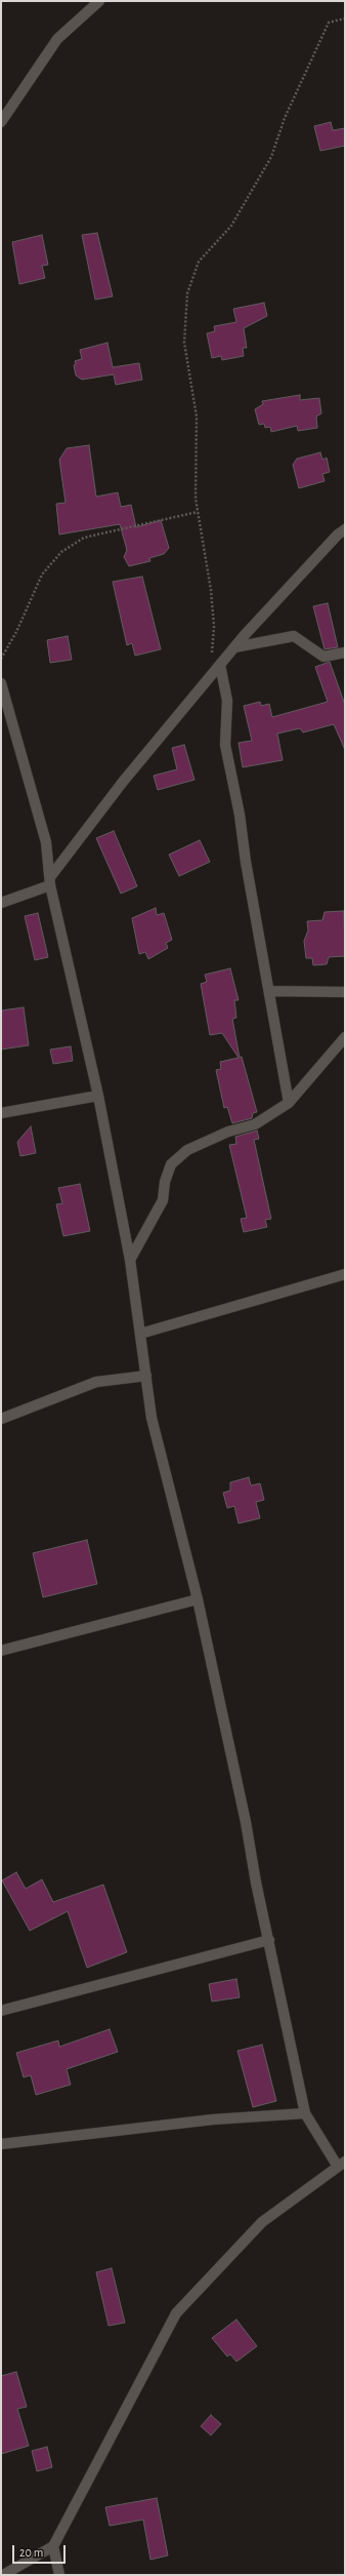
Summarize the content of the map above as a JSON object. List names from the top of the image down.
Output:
{
  "scale_bar": "20 m"
}
